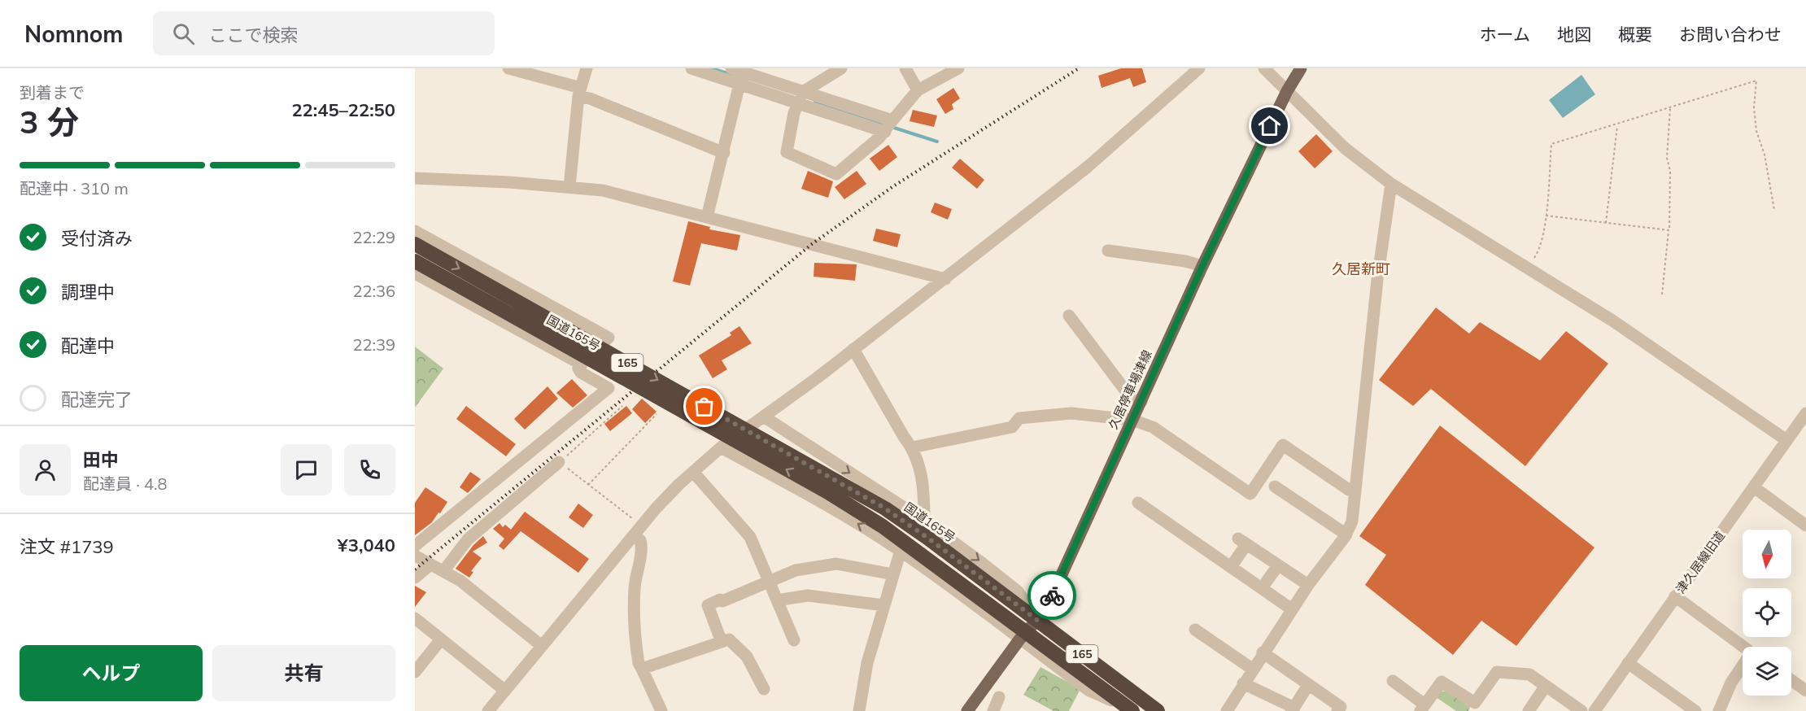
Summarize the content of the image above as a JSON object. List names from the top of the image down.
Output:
{
  "streets": {
    "highway": ["国道165号", "165"],
    "main road": ["久居停車場津線"],
    "street": ["津久居線旧道"]
  },
  "crossings": [
    ["国道165号", "久居停車場津線"]
  ],
  "districts": ["久居新町"],
  "north": "bottom",
  "page": {
    "header": "Nomnom",
    "search": "ここで検索",
    "nav": [
      "ホーム",
      "地図",
      "概要",
      "お問い合わせ"
    ],
    "heading": ["3 分", "到着まで", "22:45–22:50"],
    "panel": [
      "田中",
      "配達員 · 4.8",
      "注文 #1739",
      "¥3,040"
    ],
    "bar": "配達中 · 310 m",
    "list": [
      ["受付済み", "22:29"],
      ["調理中", "22:36"],
      ["配達中", "22:39"],
      "配達完了"
    ],
    "buttons": ["ヘルプ", "共有"]
  }
}
